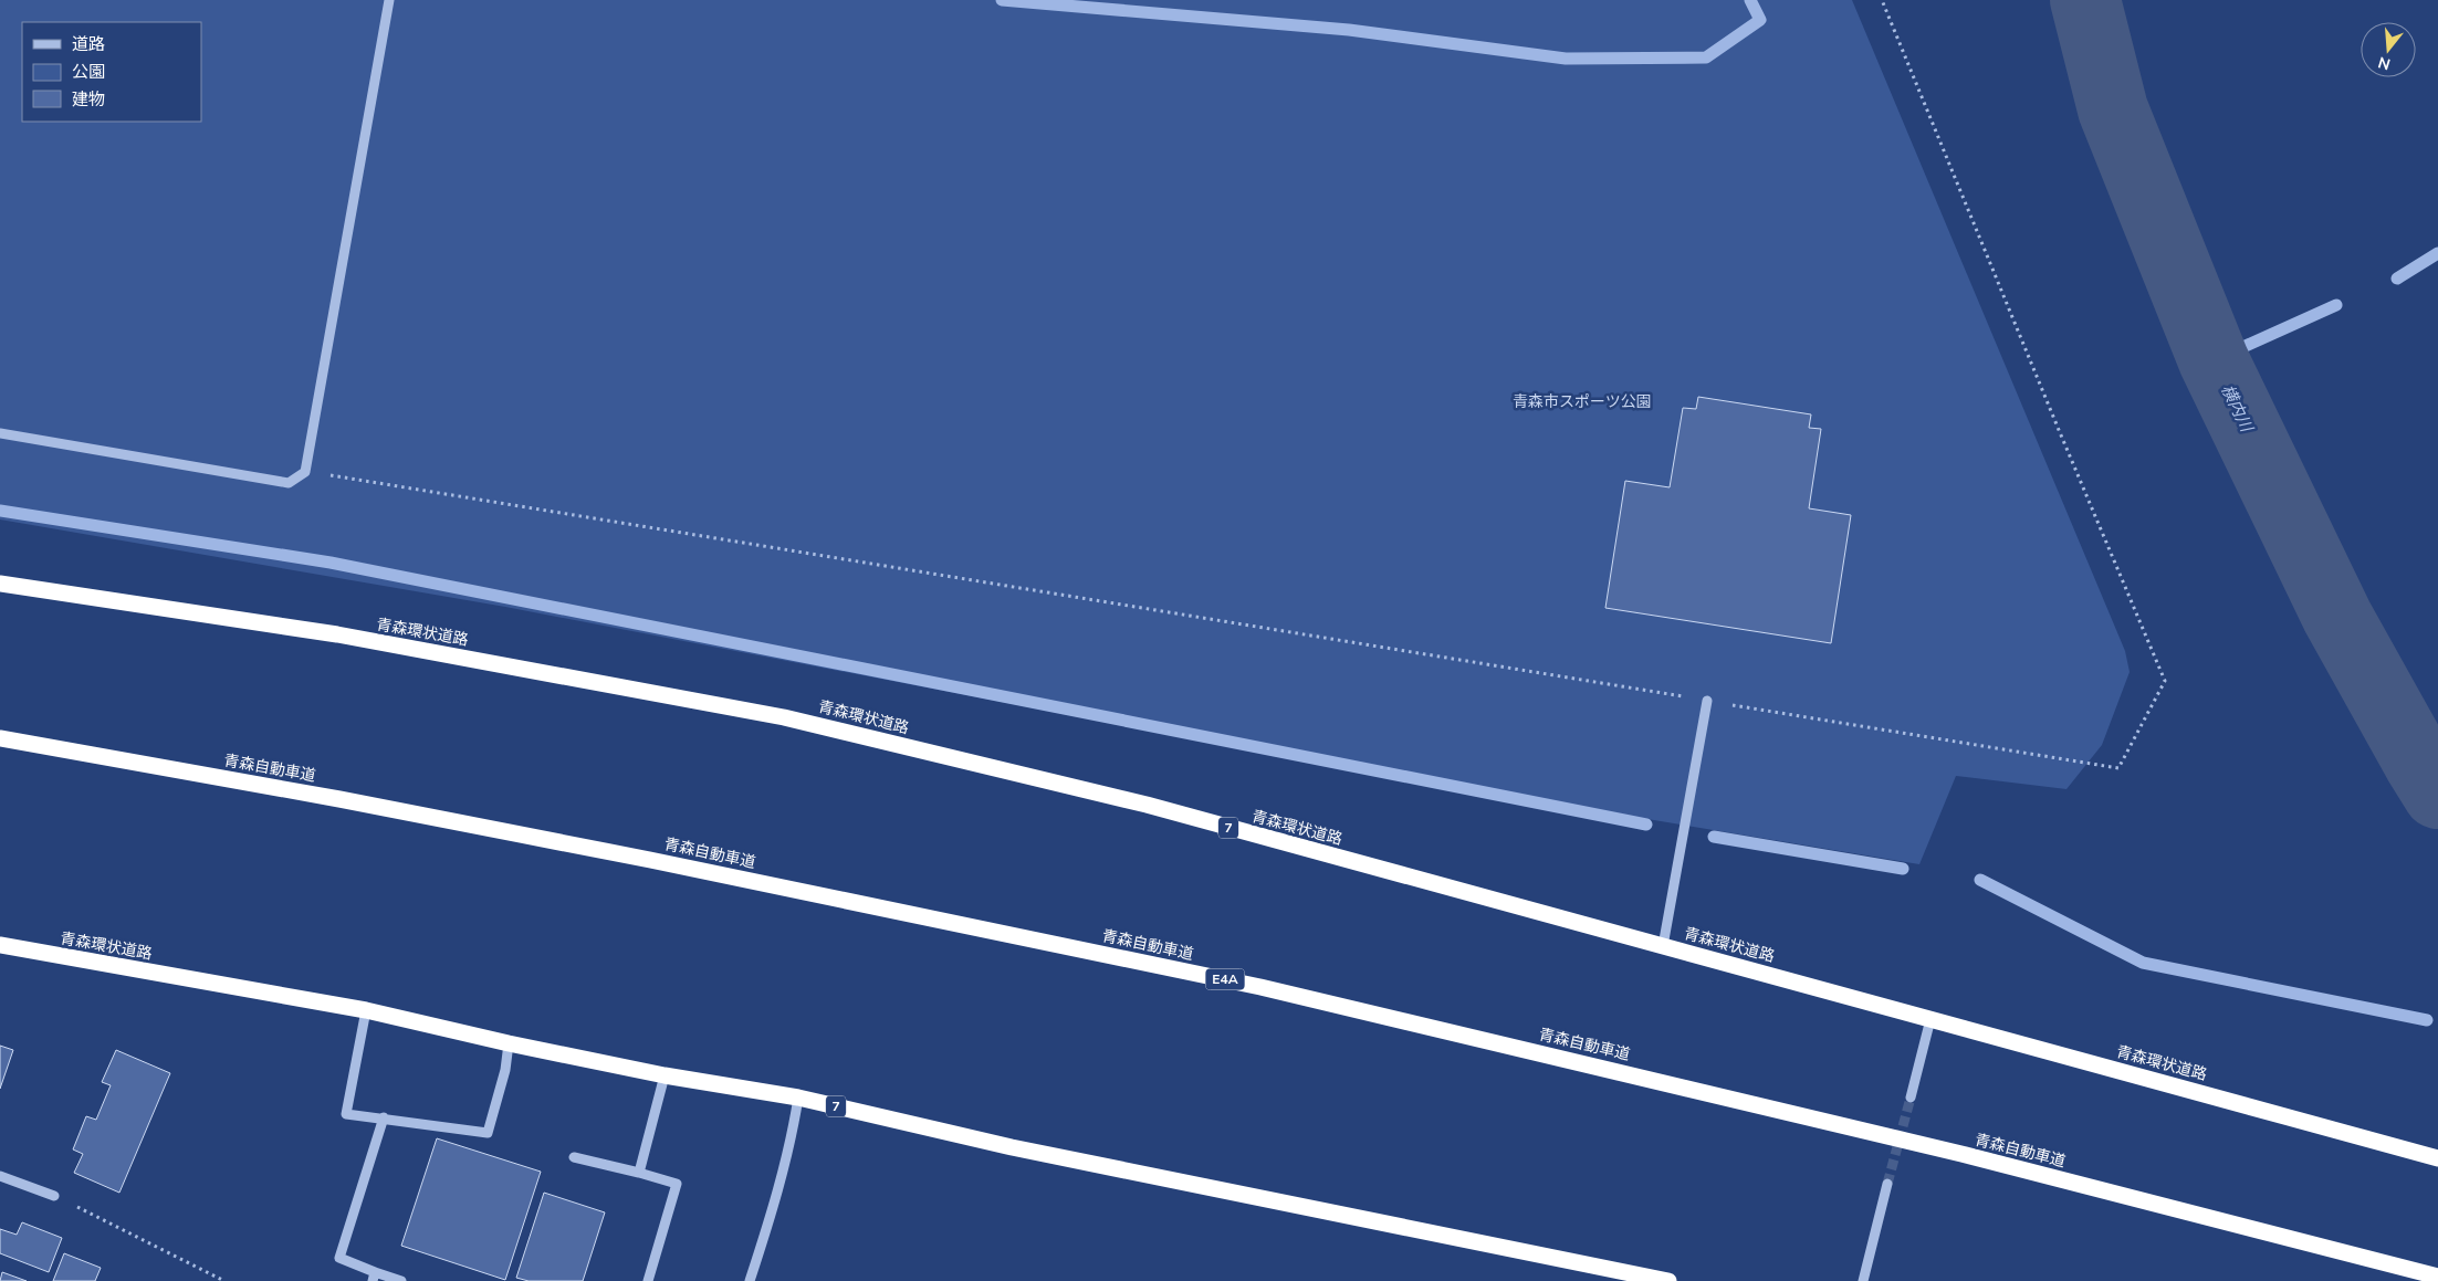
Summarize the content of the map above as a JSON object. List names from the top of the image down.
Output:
{
  "streets": {
    "highway": [
      "青森環状道路",
      "青森自動車道",
      "7",
      "E4A"
    ]
  },
  "water": ["横内川"],
  "parks": ["青森市スポーツ公園"],
  "legend": ["道路", "公園", "建物"],
  "north": "bottom"
}
